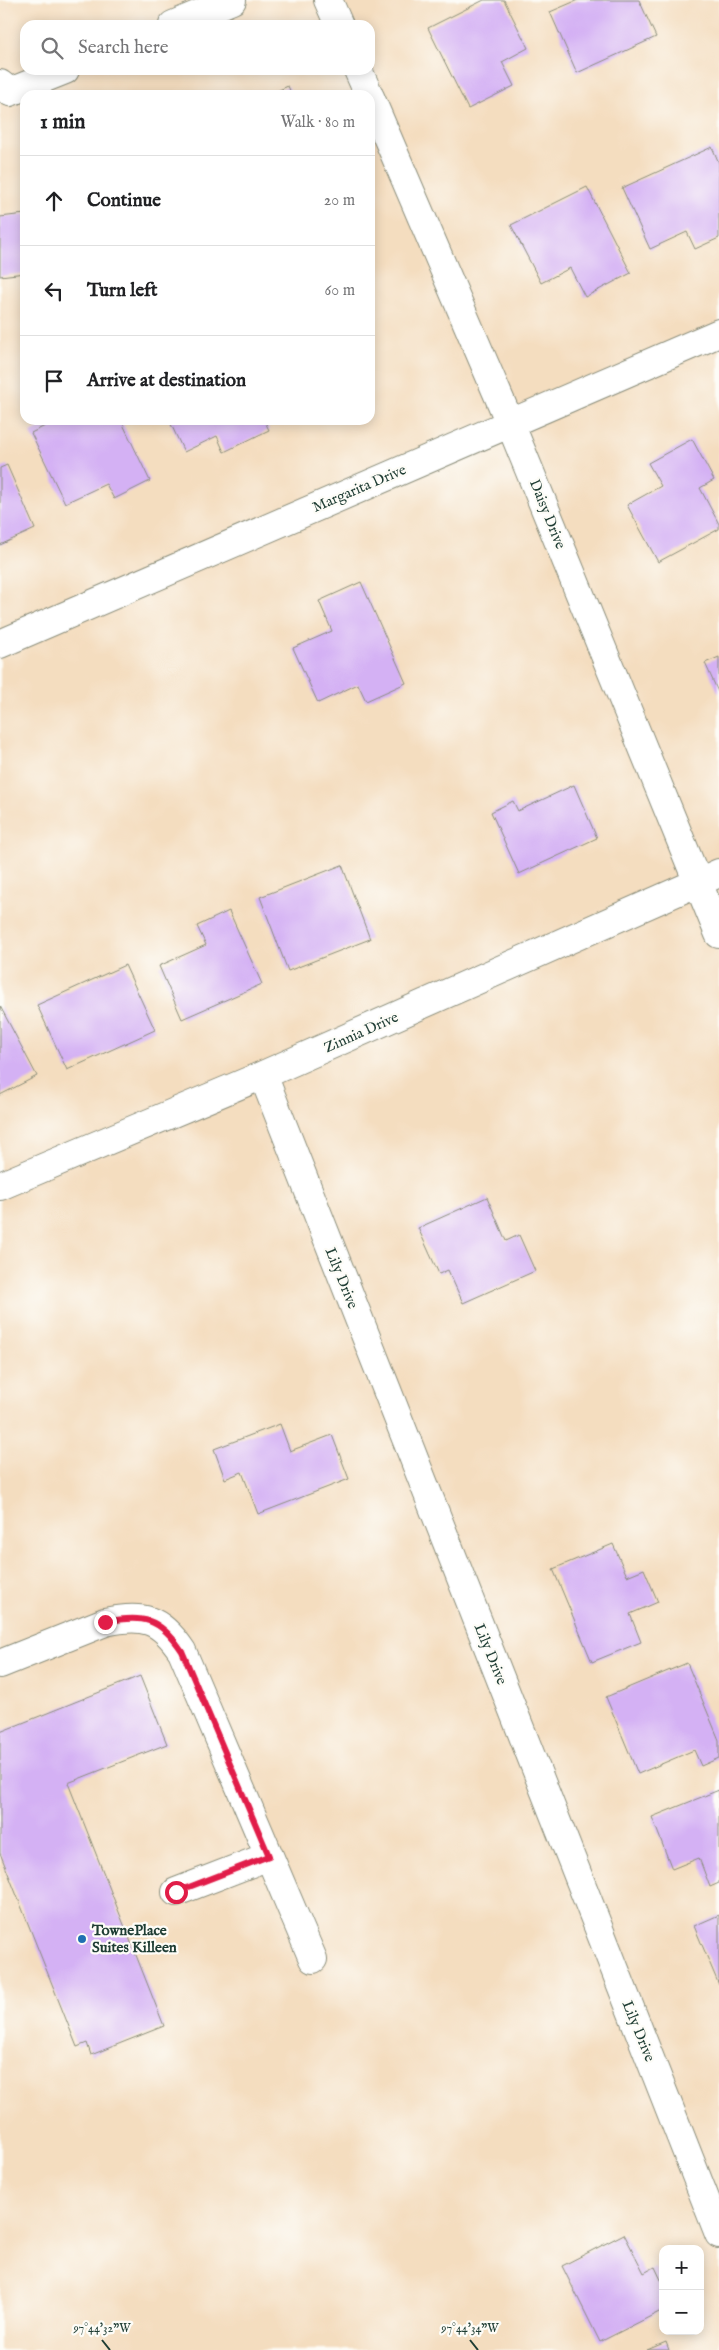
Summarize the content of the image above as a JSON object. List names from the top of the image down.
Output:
{
  "streets": {
    "street": [
      "Margarita Drive",
      "Daisy Drive",
      "Zinnia Drive",
      "Lily Drive"
    ]
  },
  "crossings": [
    ["Margarita Drive", "Daisy Drive"],
    ["Daisy Drive", "Zinnia Drive"],
    ["Zinnia Drive", "Lily Drive"]
  ],
  "places": ["TownePlace Suites Killeen"],
  "page": {
    "search": "Search here",
    "heading": ["1 min", "Walk · 80 m"],
    "list": [
      ["Continue", "20 m"],
      ["Turn left", "60 m"],
      "Arrive at destination"
    ],
    "map_buttons": ["+", "−"]
  },
  "coordinates": ["97°44'32\"W", "97°44'34\"W"]
}
